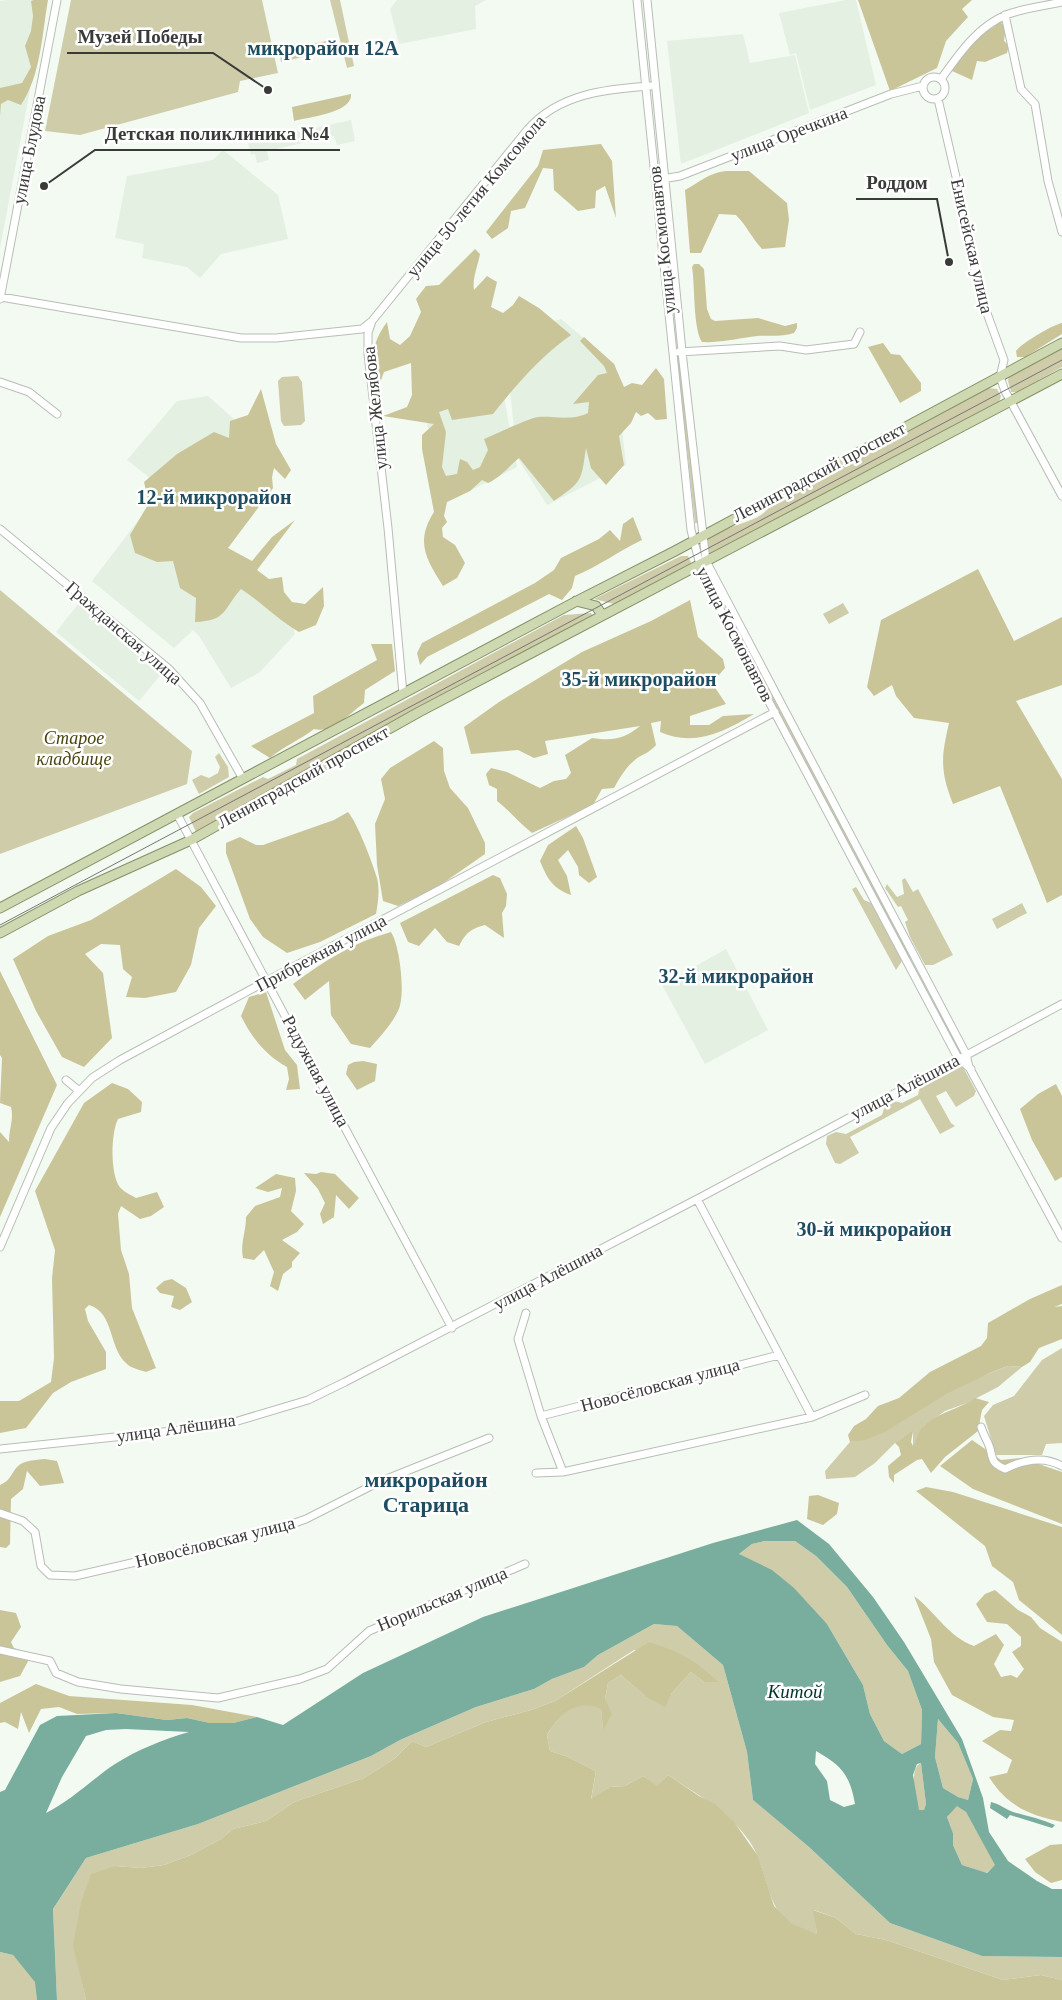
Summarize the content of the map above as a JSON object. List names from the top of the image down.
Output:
{
  "streets": {
    "main road": ["Ленинградский проспект"],
    "street": [
      "улица Оречкина",
      "улица Блудова",
      "улица 50-летия Комсомола",
      "улица Космонавтов",
      "Енисейская улица",
      "улица Желябова",
      "Гражданская улица",
      "Прибрежная улица",
      "Радужная улица",
      "улица Алёшина",
      "Новосёловская улица",
      "Норильская улица"
    ]
  },
  "crossings": [
    ["улица Оречкина", "улица Космонавтов"],
    ["улица Оречкина", "Енисейская улица"],
    ["улица Блудова", "улица Желябова"],
    ["улица 50-летия Комсомола", "улица Космонавтов"],
    ["улица 50-летия Комсомола", "улица Желябова"],
    ["улица Космонавтов", "Ленинградский проспект"],
    ["улица Космонавтов", "Прибрежная улица"],
    ["улица Космонавтов", "улица Алёшина"],
    ["Енисейская улица", "Ленинградский проспект"],
    ["улица Желябова", "Ленинградский проспект"],
    ["Ленинградский проспект", "Гражданская улица"],
    ["Ленинградский проспект", "Радужная улица"],
    ["Прибрежная улица", "Радужная улица"],
    ["Радужная улица", "улица Алёшина"]
  ],
  "districts": [
    "микрорайон 12А",
    "12-й микрорайон",
    "35-й микрорайон",
    "32-й микрорайон",
    "30-й микрорайон",
    "микрорайон Старица"
  ],
  "water": ["Китой"],
  "parks": ["Старое кладбище"],
  "places": ["Музей Победы", "Детская поликлиника №4", "Роддом"]
}
